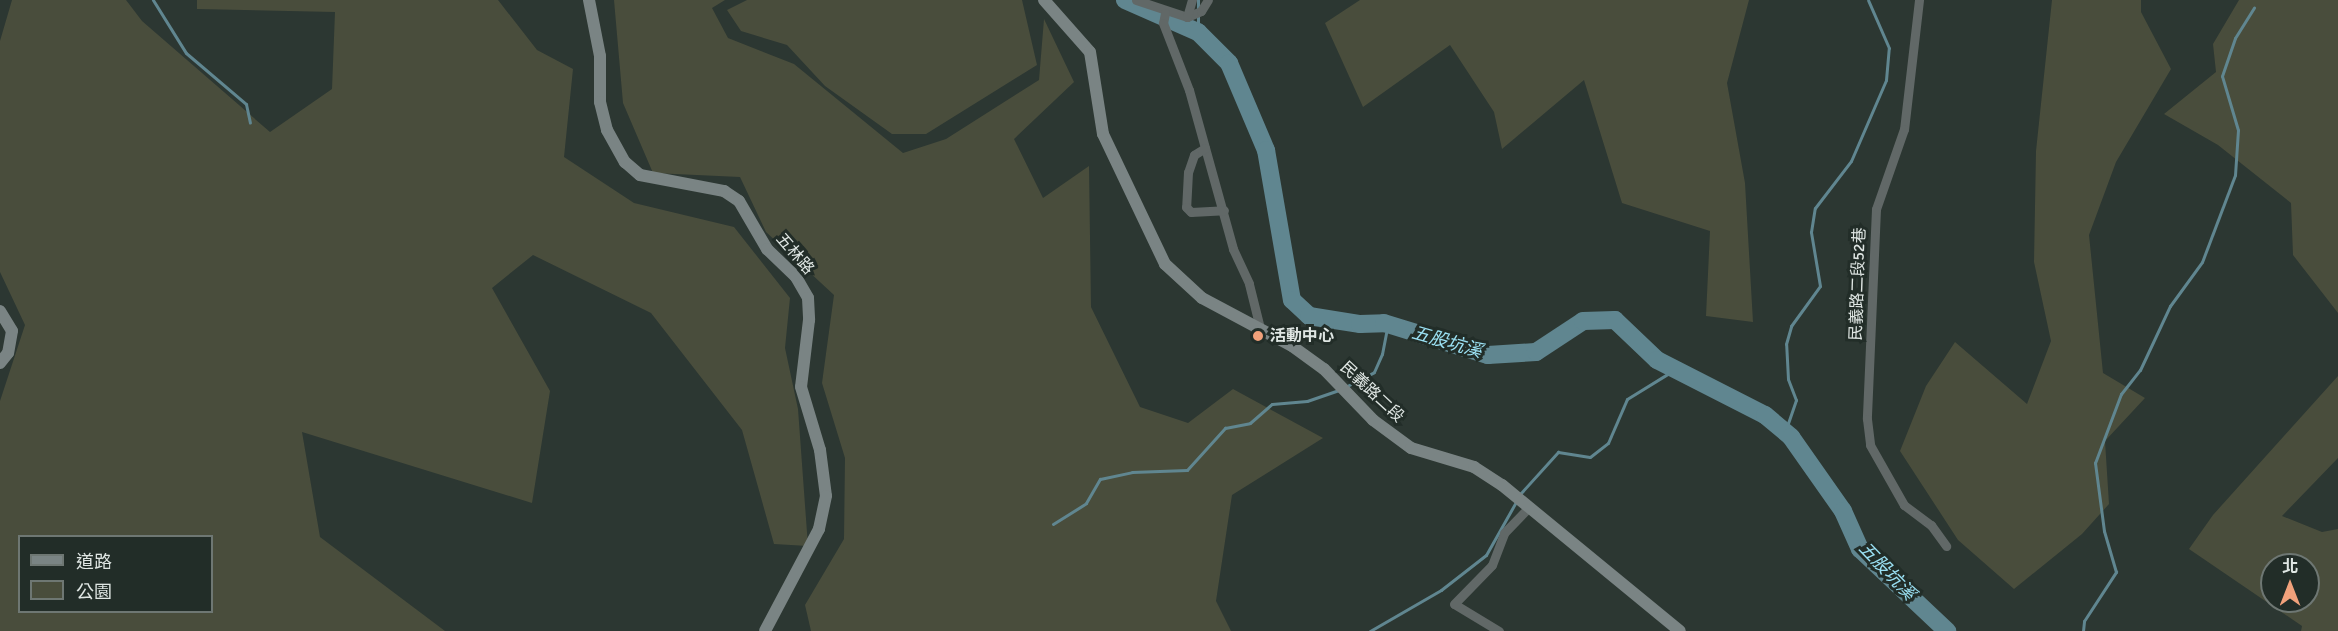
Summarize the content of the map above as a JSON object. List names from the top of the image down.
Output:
{
  "streets": {
    "main road": ["五林路", "民義路二段"],
    "street": ["民義路二段52巷"]
  },
  "water": ["五股坑溪"],
  "places": ["活動中心"],
  "legend": ["道路", "公園"],
  "north": "top"
}
